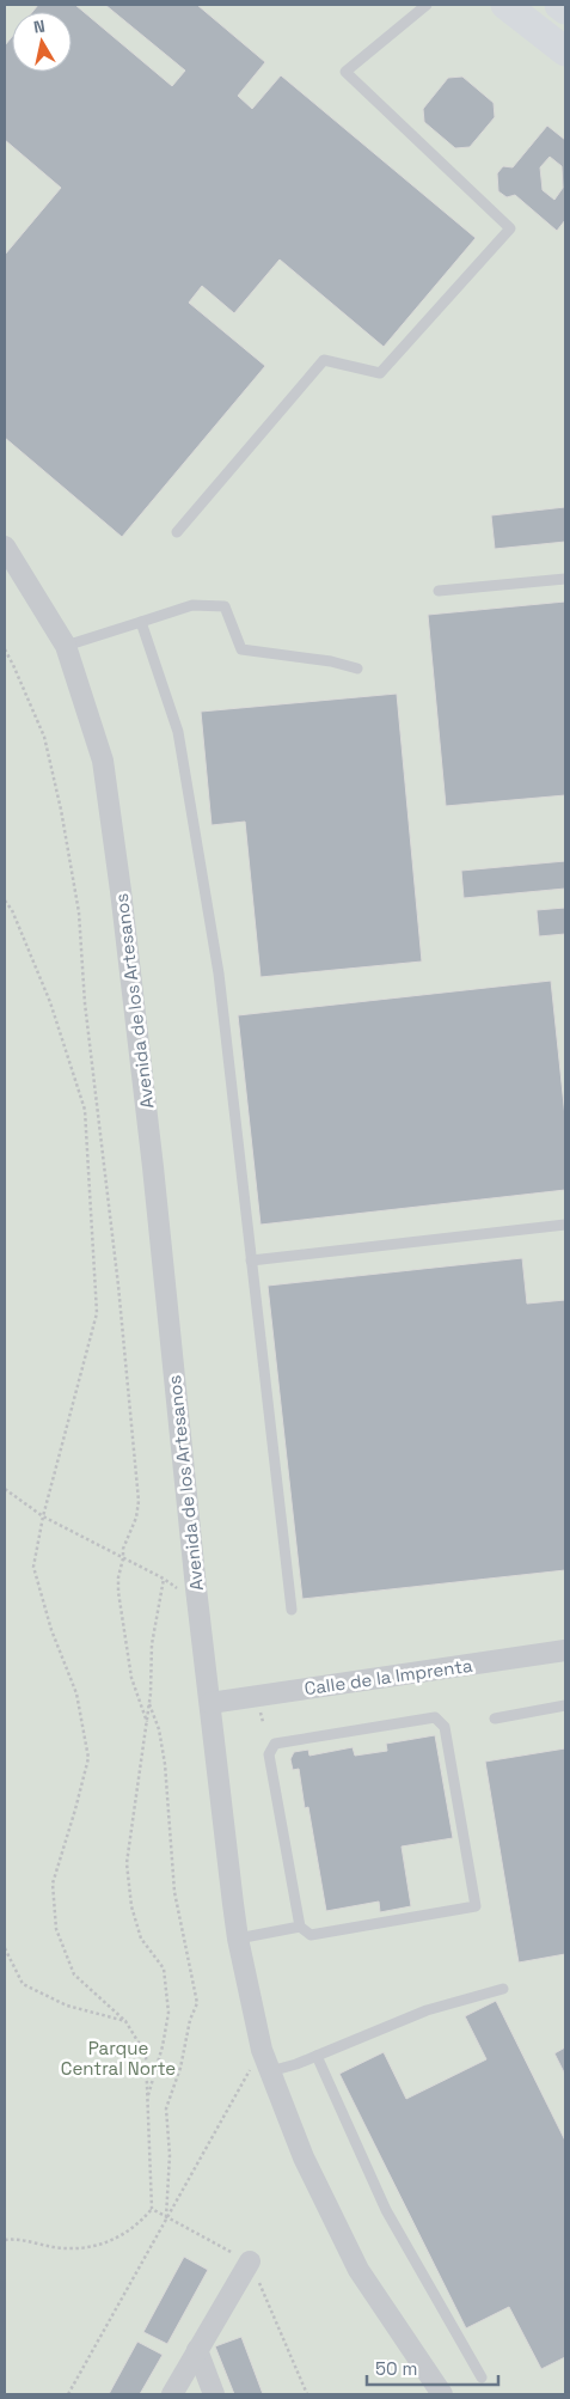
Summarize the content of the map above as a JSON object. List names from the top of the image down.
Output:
{
  "streets": {
    "street": ["Avenida de los Artesanos", "Calle de la Imprenta"]
  },
  "crossings": [
    ["Avenida de los Artesanos", "Calle de la Imprenta"]
  ],
  "parks": ["Parque Central Norte"],
  "scale_bar": "50 m",
  "north": "top"
}
